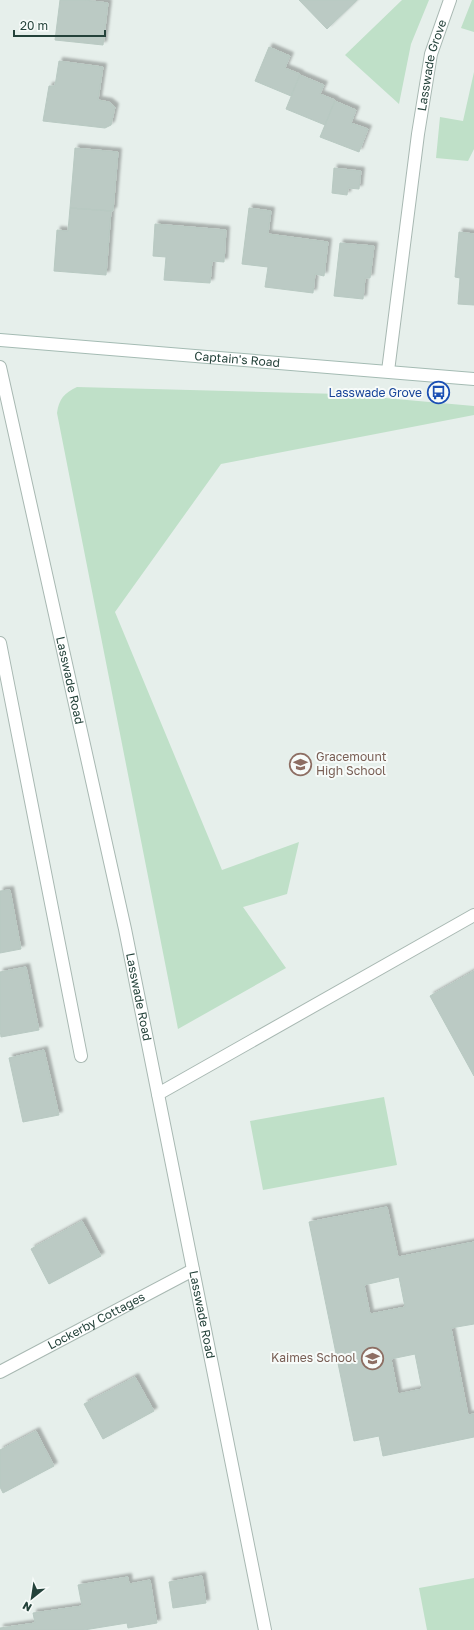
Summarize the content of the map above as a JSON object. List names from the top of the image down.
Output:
{
  "streets": {
    "street": [
      "Lasswade Grove",
      "Captain's Road",
      "Lasswade Road",
      "Lockerby Cottages"
    ]
  },
  "crossings": [
    ["Lasswade Grove", "Captain's Road"],
    ["Lasswade Road", "Lockerby Cottages"]
  ],
  "places": {
    "bus stop": ["Lasswade Grove"],
    "school or university": ["Gracemount High School", "Kaimes School"]
  },
  "scale_bar": "20 m",
  "north": "bottom left"
}
